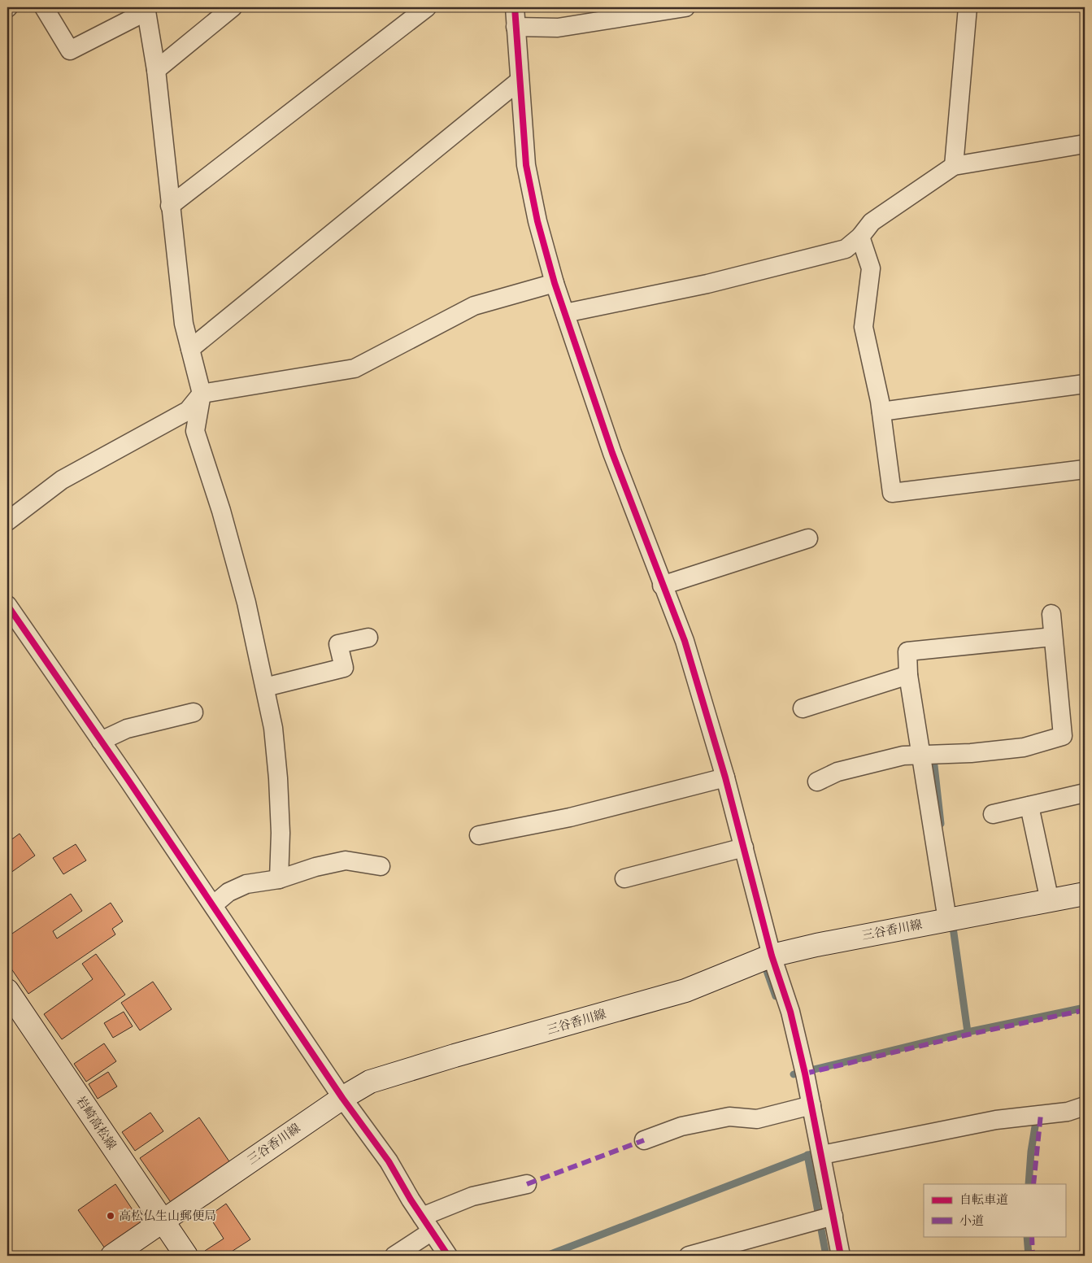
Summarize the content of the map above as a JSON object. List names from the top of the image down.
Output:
{
  "streets": {
    "main road": ["三谷香川線", "岩崎高松線"]
  },
  "crossings": [
    ["三谷香川線", "岩崎高松線"]
  ],
  "places": ["高松仏生山郵便局"],
  "legend": ["自転車道", "小道"]
}
